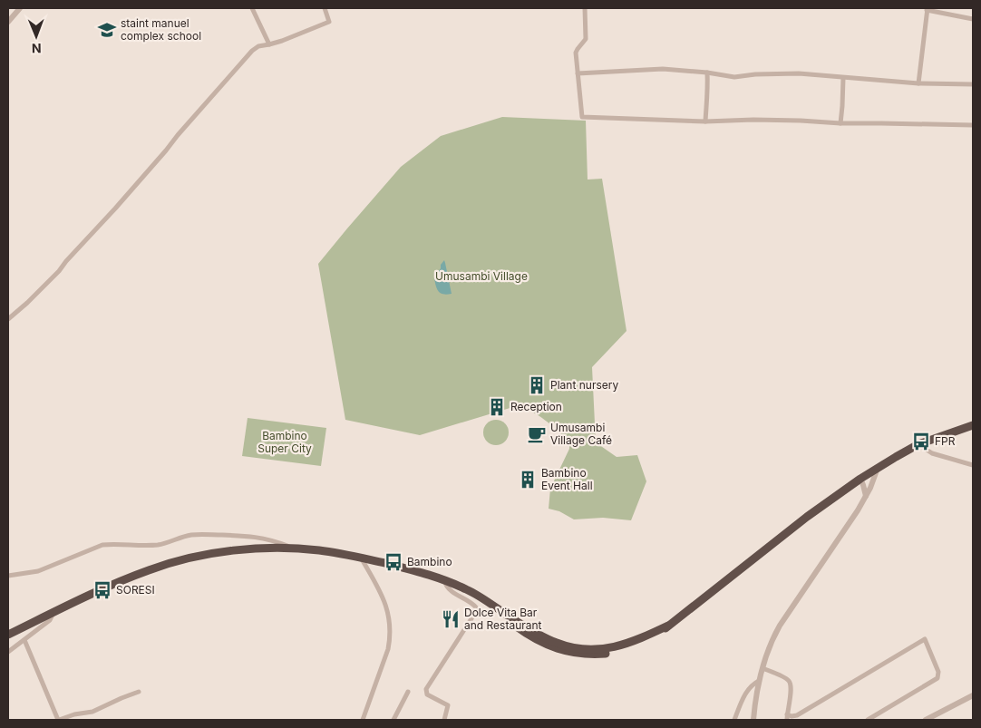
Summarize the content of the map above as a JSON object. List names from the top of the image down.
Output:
{
  "parks": ["Umusambi Village", "Bambino Super City"],
  "places": {
    "school or university": ["staint manuel complex school"],
    "building": ["Plant nursery", "Reception", "Bambino Event Hall"],
    "cafe": ["Umusambi Village Café"],
    "bus stop": ["FPR", "Bambino", "SORESI"],
    "restaurant": ["Dolce Vita Bar and Restaurant"]
  },
  "north": "bottom"
}
